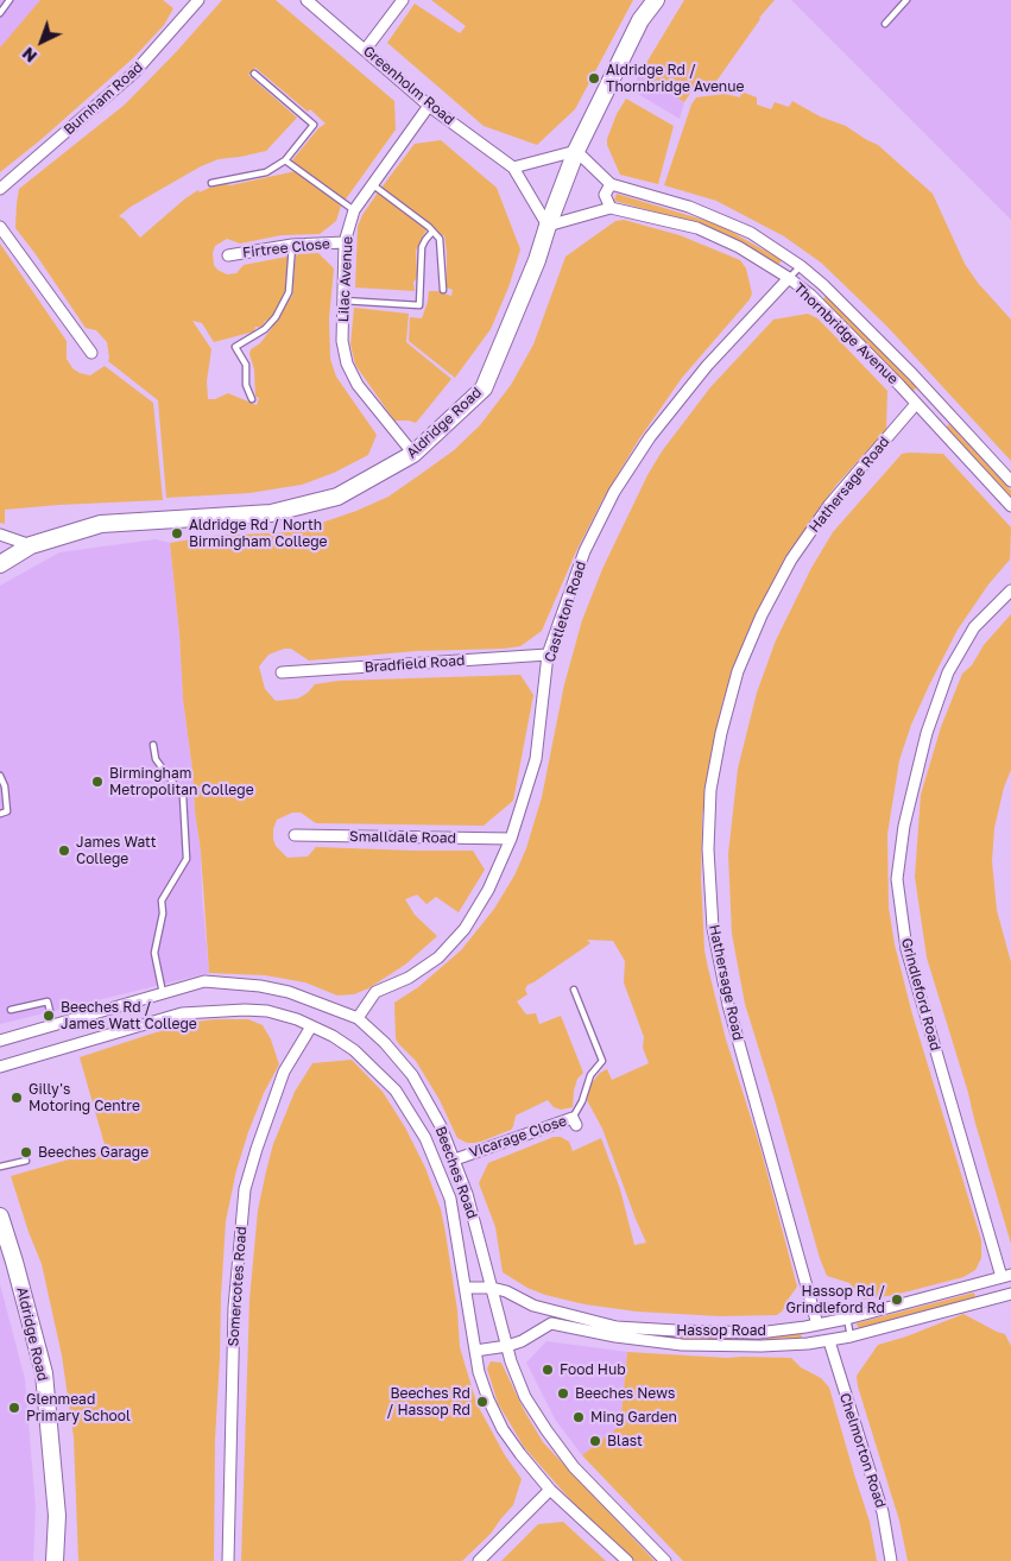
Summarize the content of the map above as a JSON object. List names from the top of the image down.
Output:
{
  "streets": {
    "street": [
      "Greenholm Road",
      "Burnham Road",
      "Firtree Close",
      "Lilac Avenue",
      "Thornbridge Avenue",
      "Aldridge Road",
      "Hathersage Road",
      "Castleton Road",
      "Bradfield Road",
      "Smalldale Road",
      "Grindleford Road",
      "Vicarage Close",
      "Beeches Road",
      "Somercotes Road",
      "Hassop Road",
      "Chelmorton Road"
    ]
  },
  "crossings": [
    ["Greenholm Road", "Lilac Avenue"],
    ["Greenholm Road", "Thornbridge Avenue"],
    ["Greenholm Road", "Aldridge Road"],
    ["Firtree Close", "Lilac Avenue"],
    ["Lilac Avenue", "Aldridge Road"],
    ["Thornbridge Avenue", "Aldridge Road"],
    ["Thornbridge Avenue", "Hathersage Road"],
    ["Thornbridge Avenue", "Castleton Road"],
    ["Hathersage Road", "Hassop Road"],
    ["Castleton Road", "Bradfield Road"],
    ["Castleton Road", "Smalldale Road"],
    ["Castleton Road", "Beeches Road"],
    ["Grindleford Road", "Hassop Road"],
    ["Vicarage Close", "Beeches Road"],
    ["Beeches Road", "Somercotes Road"],
    ["Beeches Road", "Hassop Road"],
    ["Hassop Road", "Chelmorton Road"]
  ],
  "places": [
    "Aldridge Rd / Thornbridge Avenue",
    "Aldridge Rd / North Birmingham College",
    "Birmingham Metropolitan College",
    "James Watt College",
    "Beeches Rd / James Watt College",
    "Gilly's Motoring Centre",
    "Beeches Garage",
    "Hassop Rd / Grindleford Rd",
    "Food Hub",
    "Beeches News",
    "Beeches Rd / Hassop Rd",
    "Glenmead Primary School",
    "Ming Garden",
    "Blast"
  ],
  "north": "bottom left"
}
